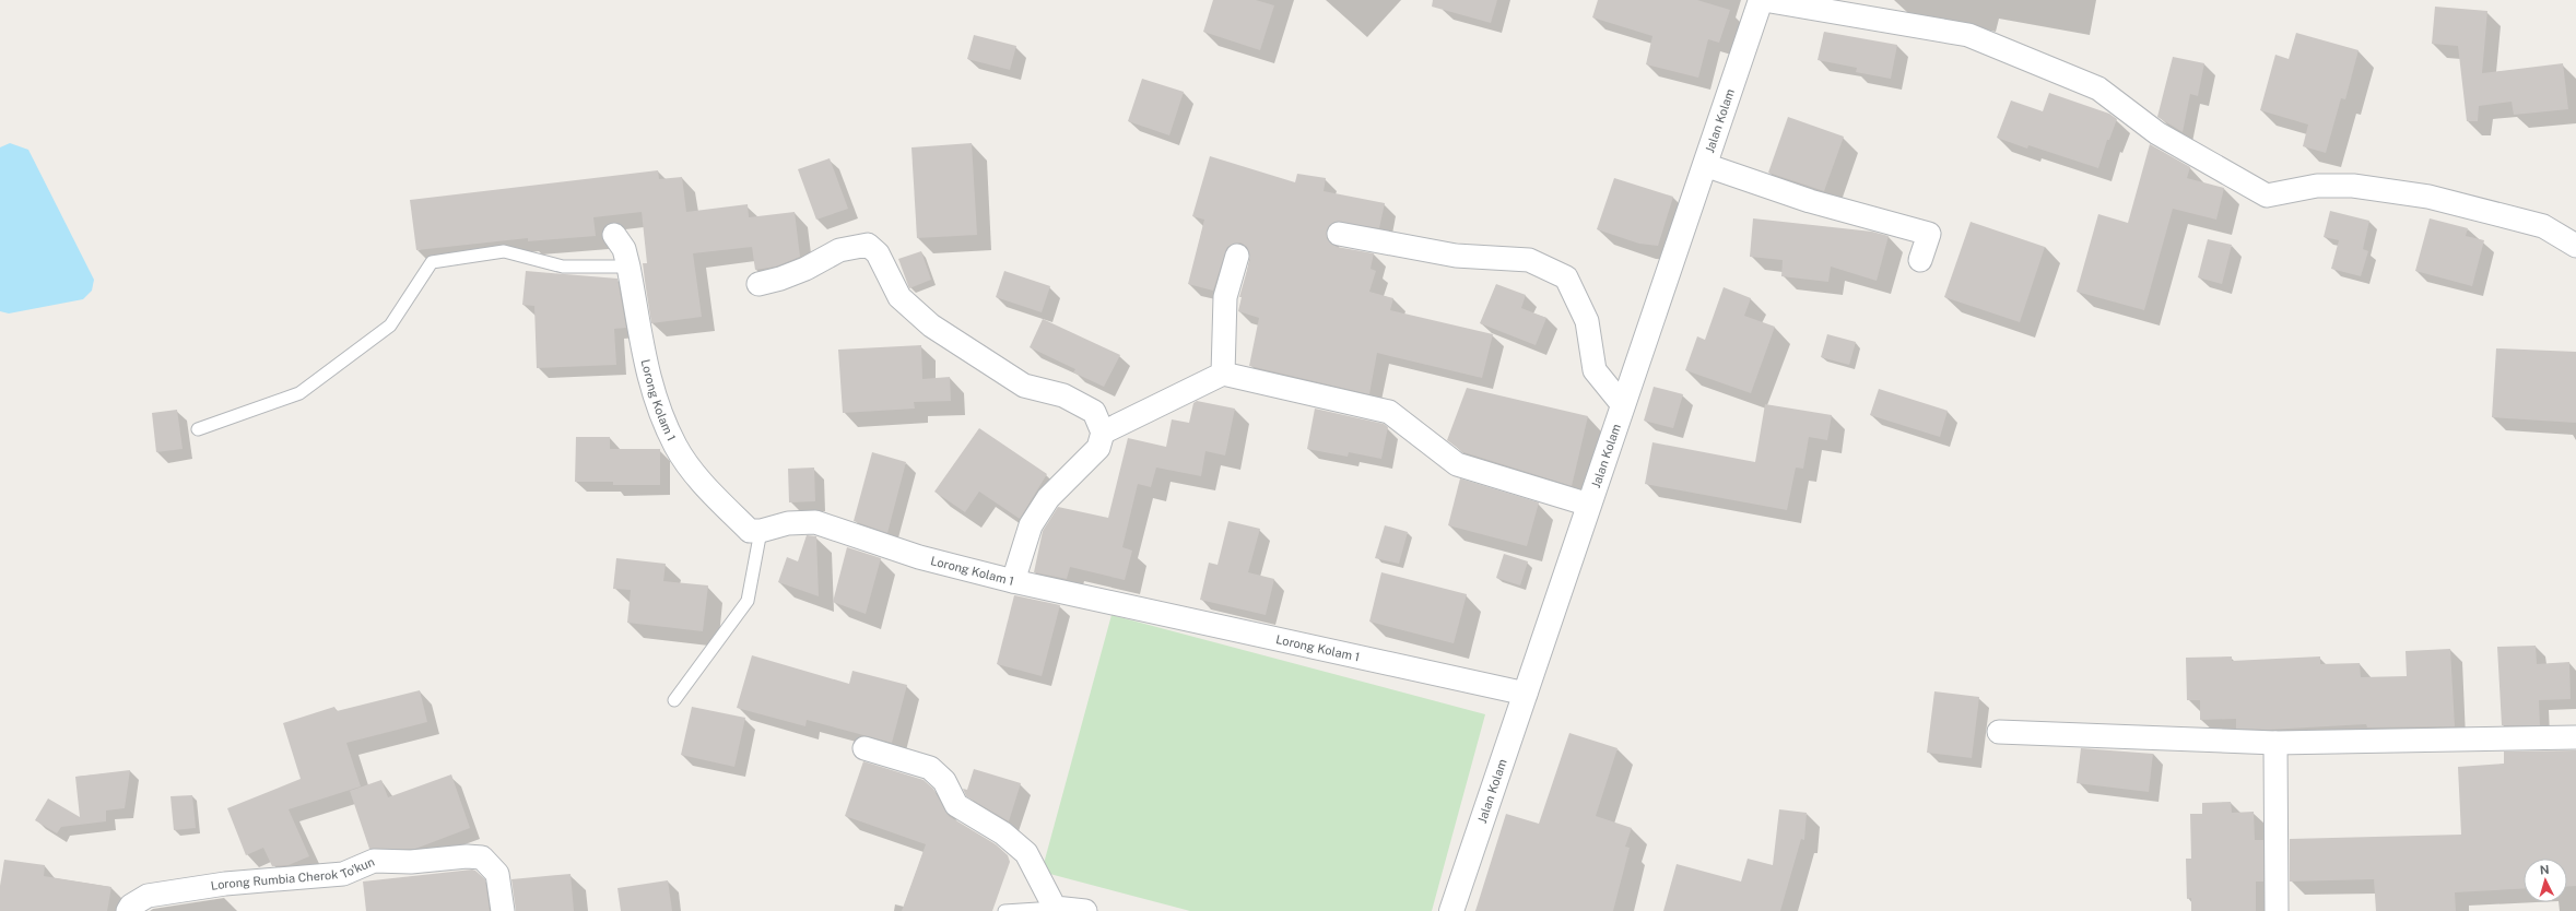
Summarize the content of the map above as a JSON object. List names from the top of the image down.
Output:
{
  "streets": {
    "street": ["Jalan Kolam", "Lorong Kolam 1", "Lorong Rumbia Cherok To'kun"]
  },
  "crossings": [
    ["Jalan Kolam", "Lorong Kolam 1"]
  ],
  "north": "top"
}
